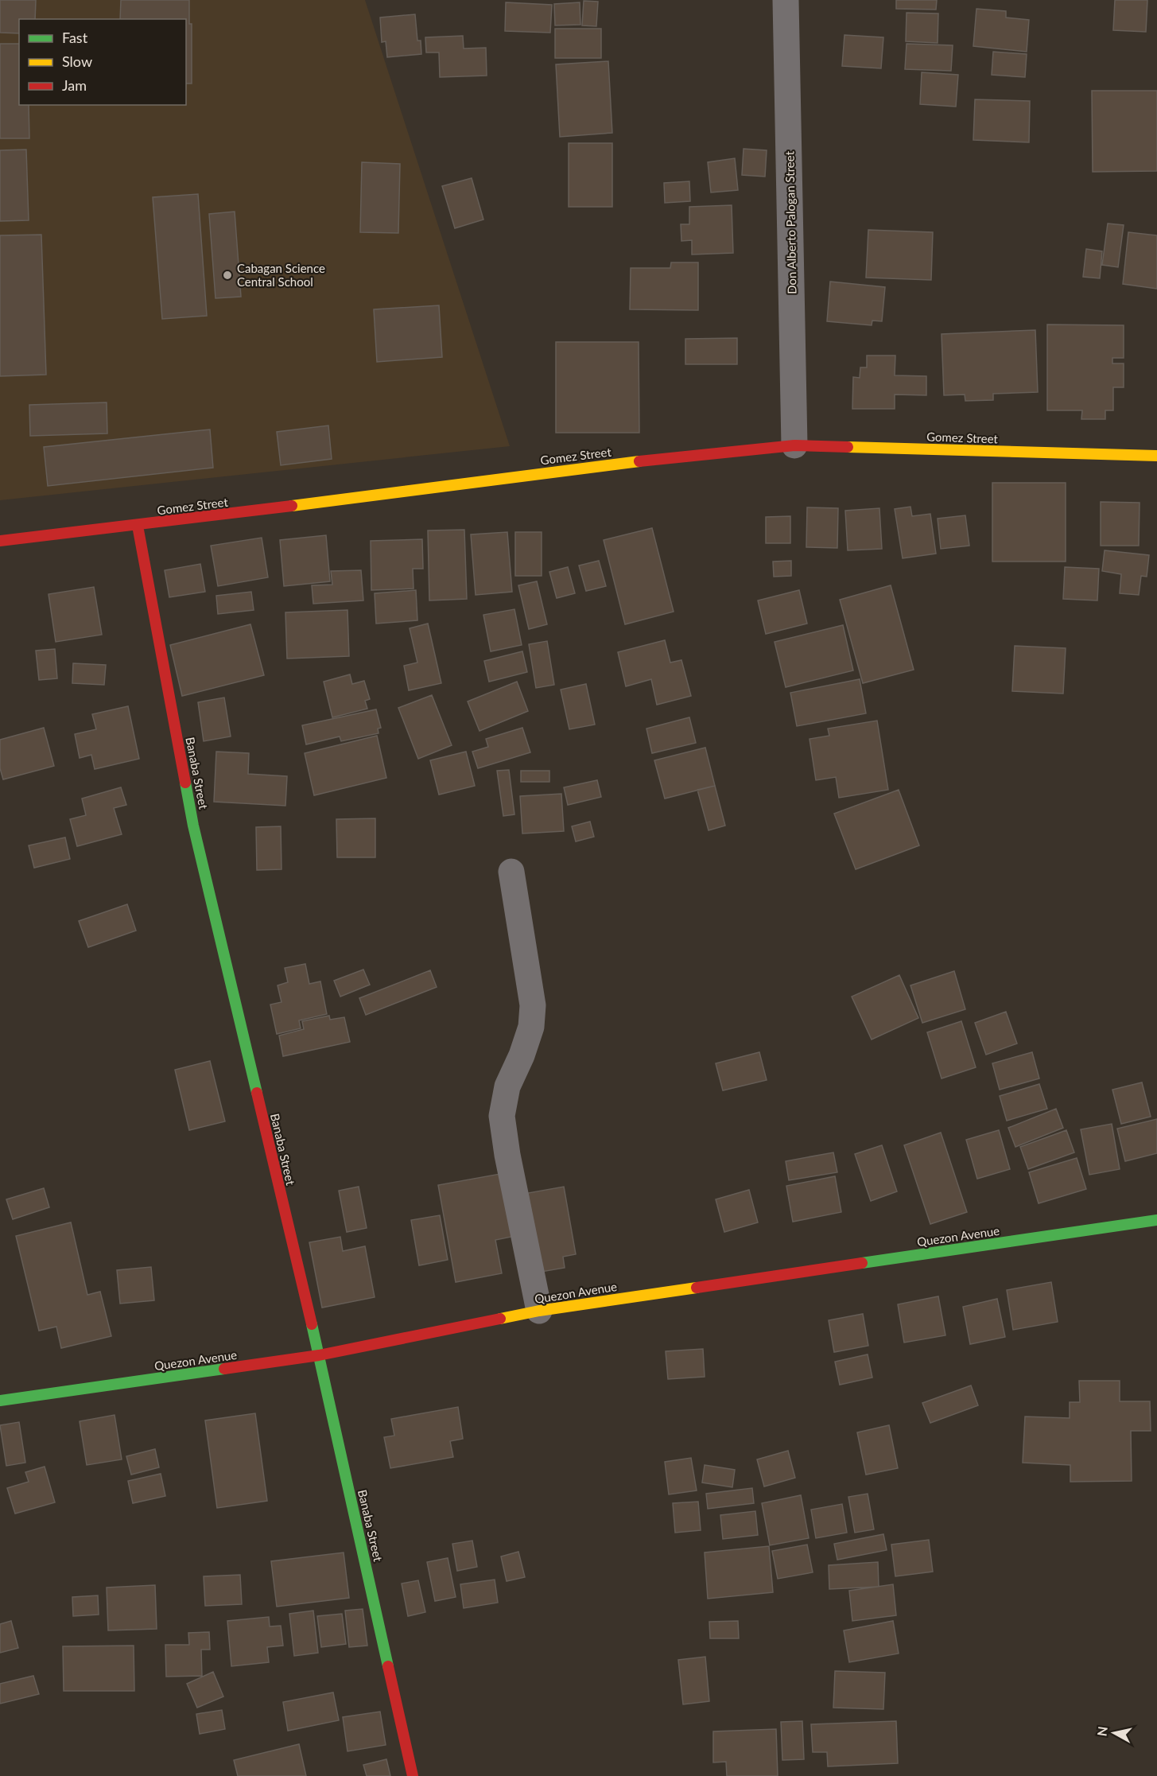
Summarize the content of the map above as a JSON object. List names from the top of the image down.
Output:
{
  "streets": {
    "street": [
      "Don Alberto Palogan Street",
      "Gomez Street",
      "Banaba Street",
      "Quezon Avenue"
    ]
  },
  "crossings": [
    ["Don Alberto Palogan Street", "Gomez Street"],
    ["Gomez Street", "Banaba Street"],
    ["Banaba Street", "Quezon Avenue"]
  ],
  "places": ["Cabagan Science Central School"],
  "legend": ["Fast", "Slow", "Jam"],
  "north": "left"
}
